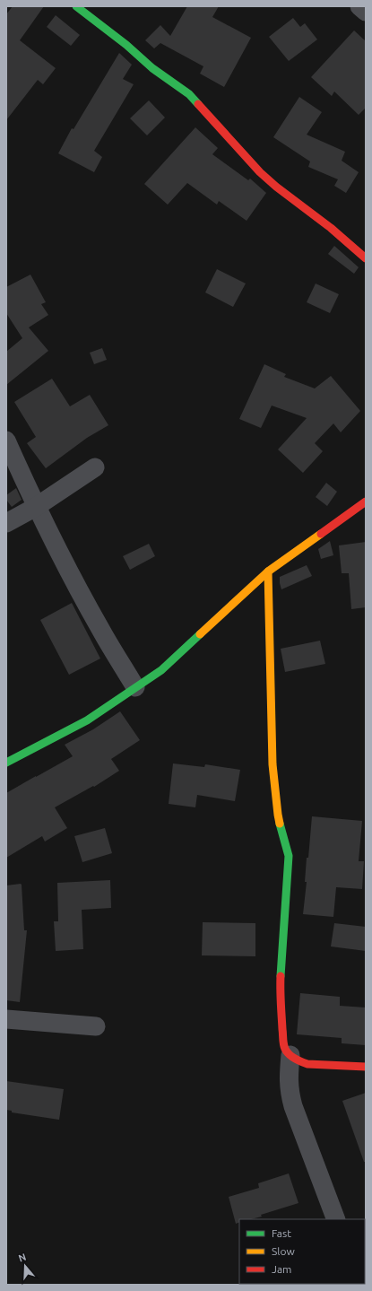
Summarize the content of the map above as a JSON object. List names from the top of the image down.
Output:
{
  "legend": ["Fast", "Slow", "Jam"],
  "north": "top"
}
